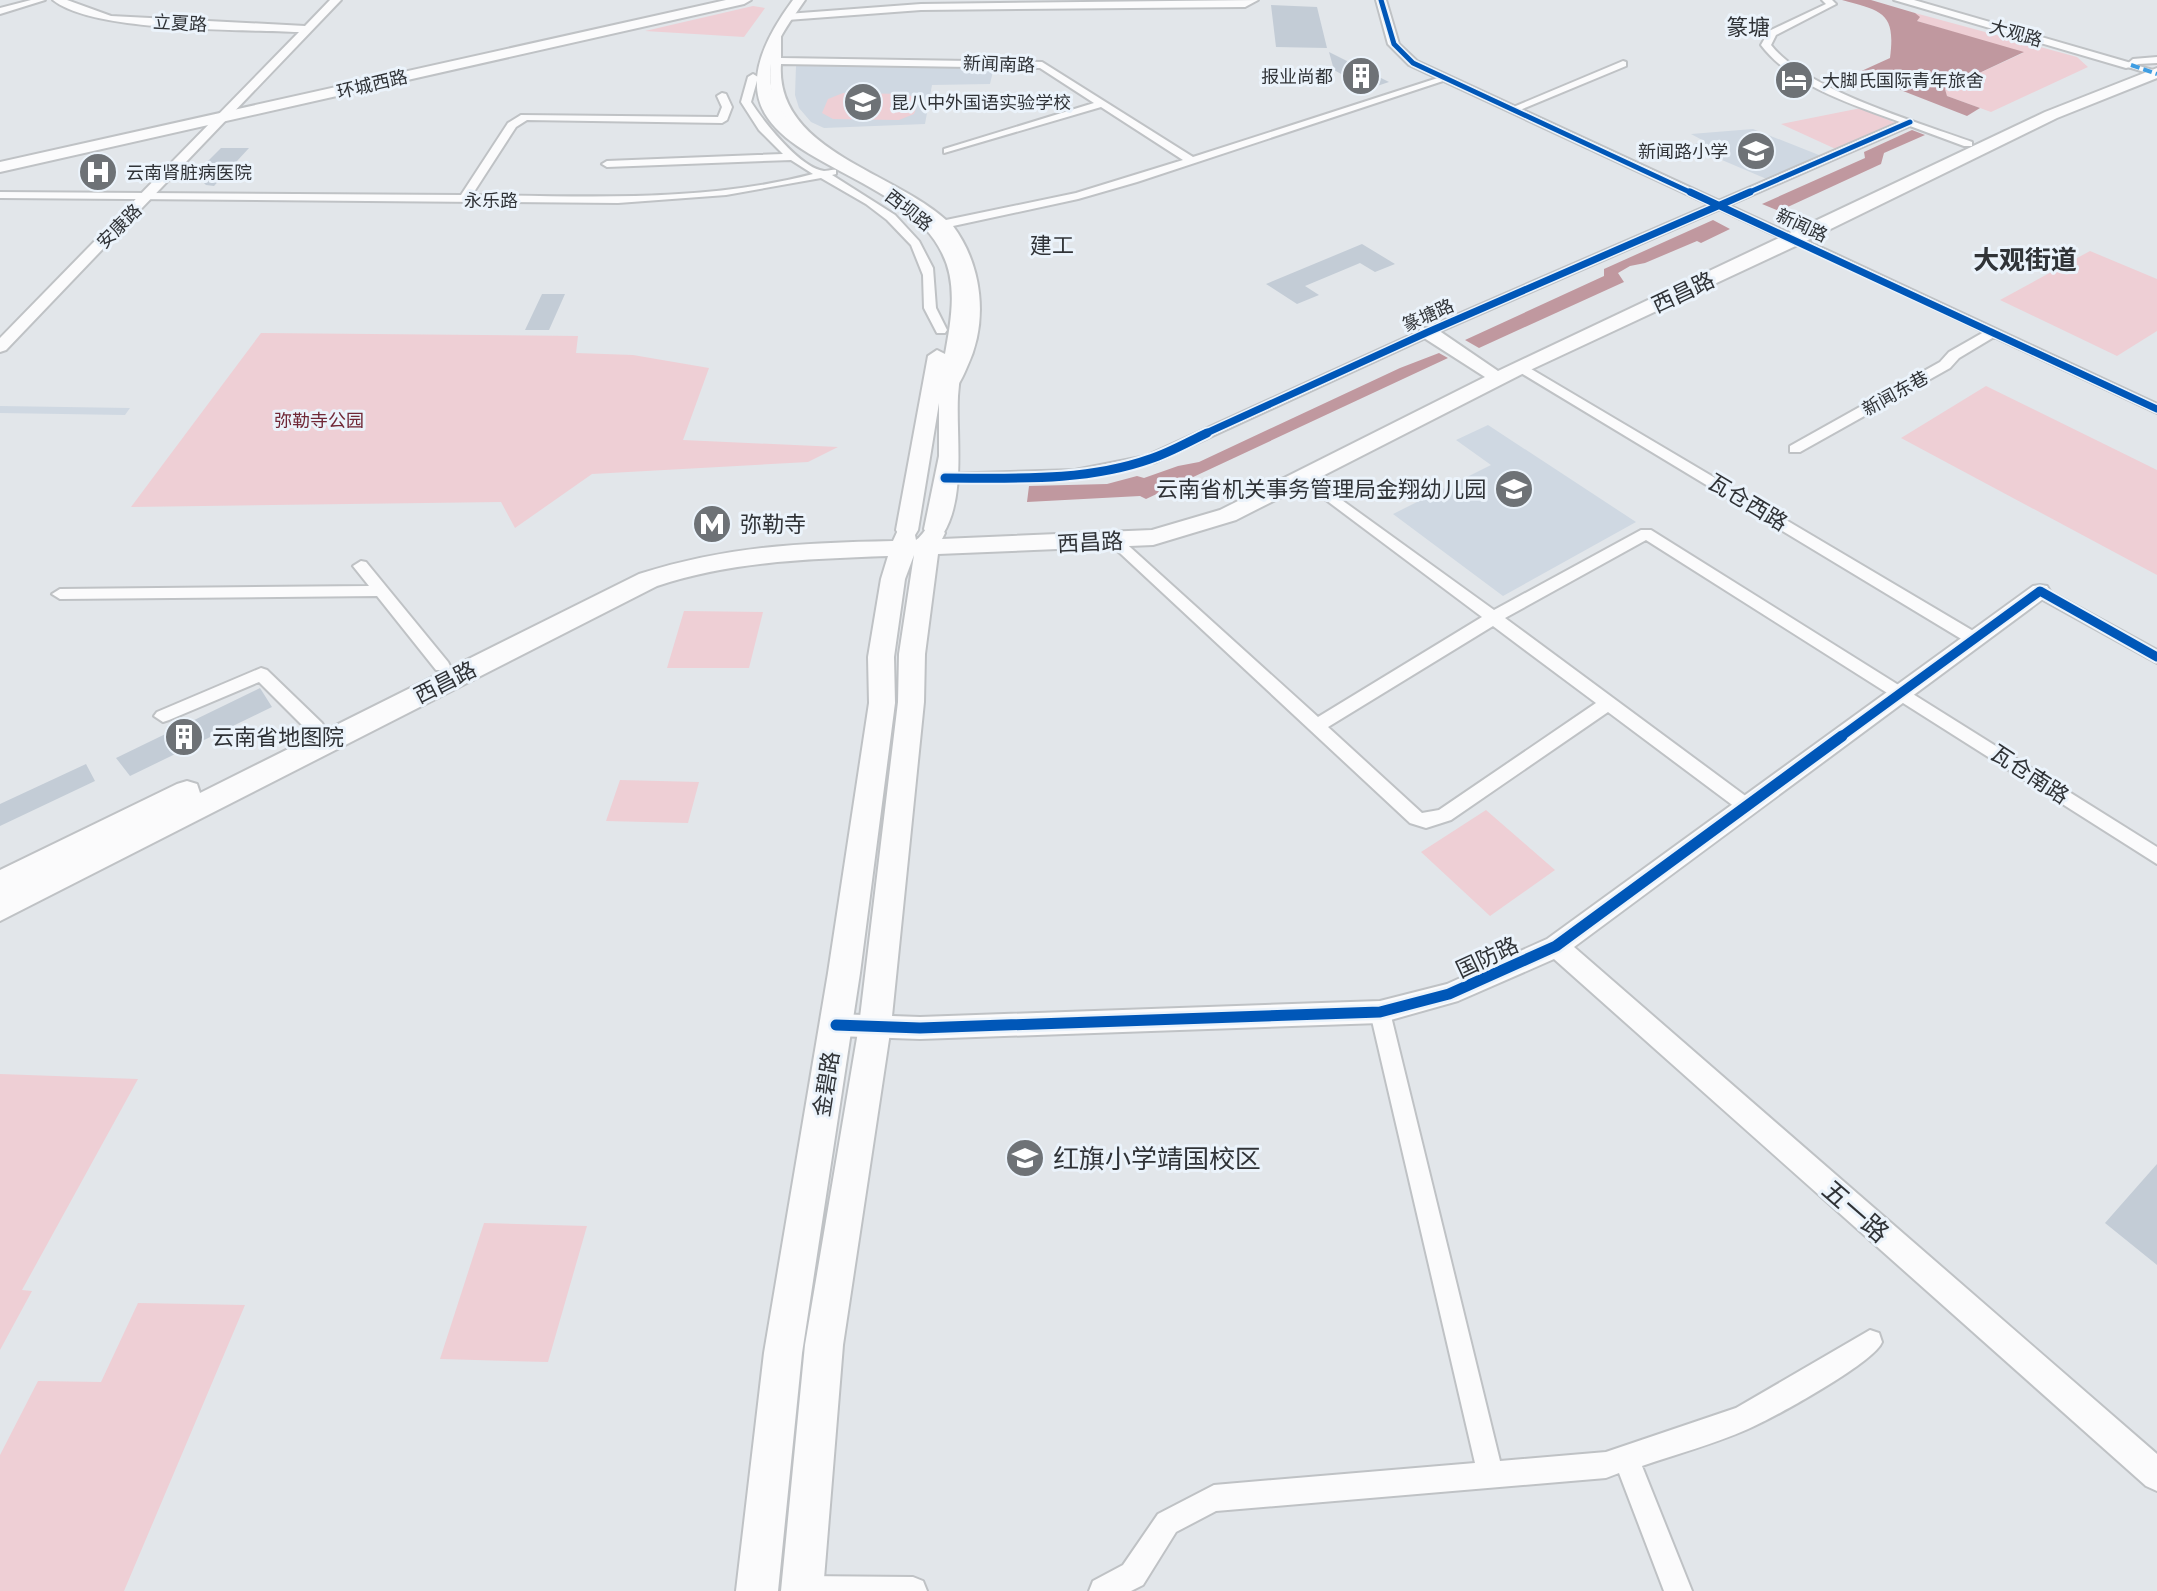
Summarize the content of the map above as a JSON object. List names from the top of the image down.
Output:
{
  "streets": {
    "main road": [
      "大观路",
      "环城西路",
      "西坝路",
      "西昌路",
      "金碧路"
    ],
    "street": [
      "立夏路",
      "新闻南路",
      "永乐路",
      "新闻路",
      "安康路",
      "篆塘路",
      "新闻东巷",
      "瓦仓西路",
      "瓦仓南路",
      "国防路",
      "五一路"
    ]
  },
  "crossings": [
    ["立夏路", "安康路"],
    ["大观路", "西昌路"],
    ["环城西路", "安康路"],
    ["永乐路", "西坝路"],
    ["永乐路", "安康路"],
    ["西坝路", "西昌路"],
    ["西坝路", "篆塘路"],
    ["西坝路", "金碧路"],
    ["新闻路", "西昌路"],
    ["新闻路", "篆塘路"],
    ["新闻路", "新闻东巷"],
    ["西昌路", "瓦仓西路"],
    ["西昌路", "金碧路"],
    ["瓦仓西路", "国防路"],
    ["瓦仓南路", "国防路"],
    ["国防路", "金碧路"],
    ["国防路", "五一路"]
  ],
  "districts": ["篆塘", "建工", "大观街道"],
  "parks": ["弥勒寺公园"],
  "places": {
    "building": ["报业尚都", "云南省地图院"],
    "hotel": ["大脚氏国际青年旅舍"],
    "school or university": [
      "昆八中外国语实验学校",
      "新闻路小学",
      "云南省机关事务管理局金翔幼儿园",
      "红旗小学靖国校区"
    ],
    "hospital": ["云南肾脏病医院"],
    "metro station": ["弥勒寺"]
  }
}
